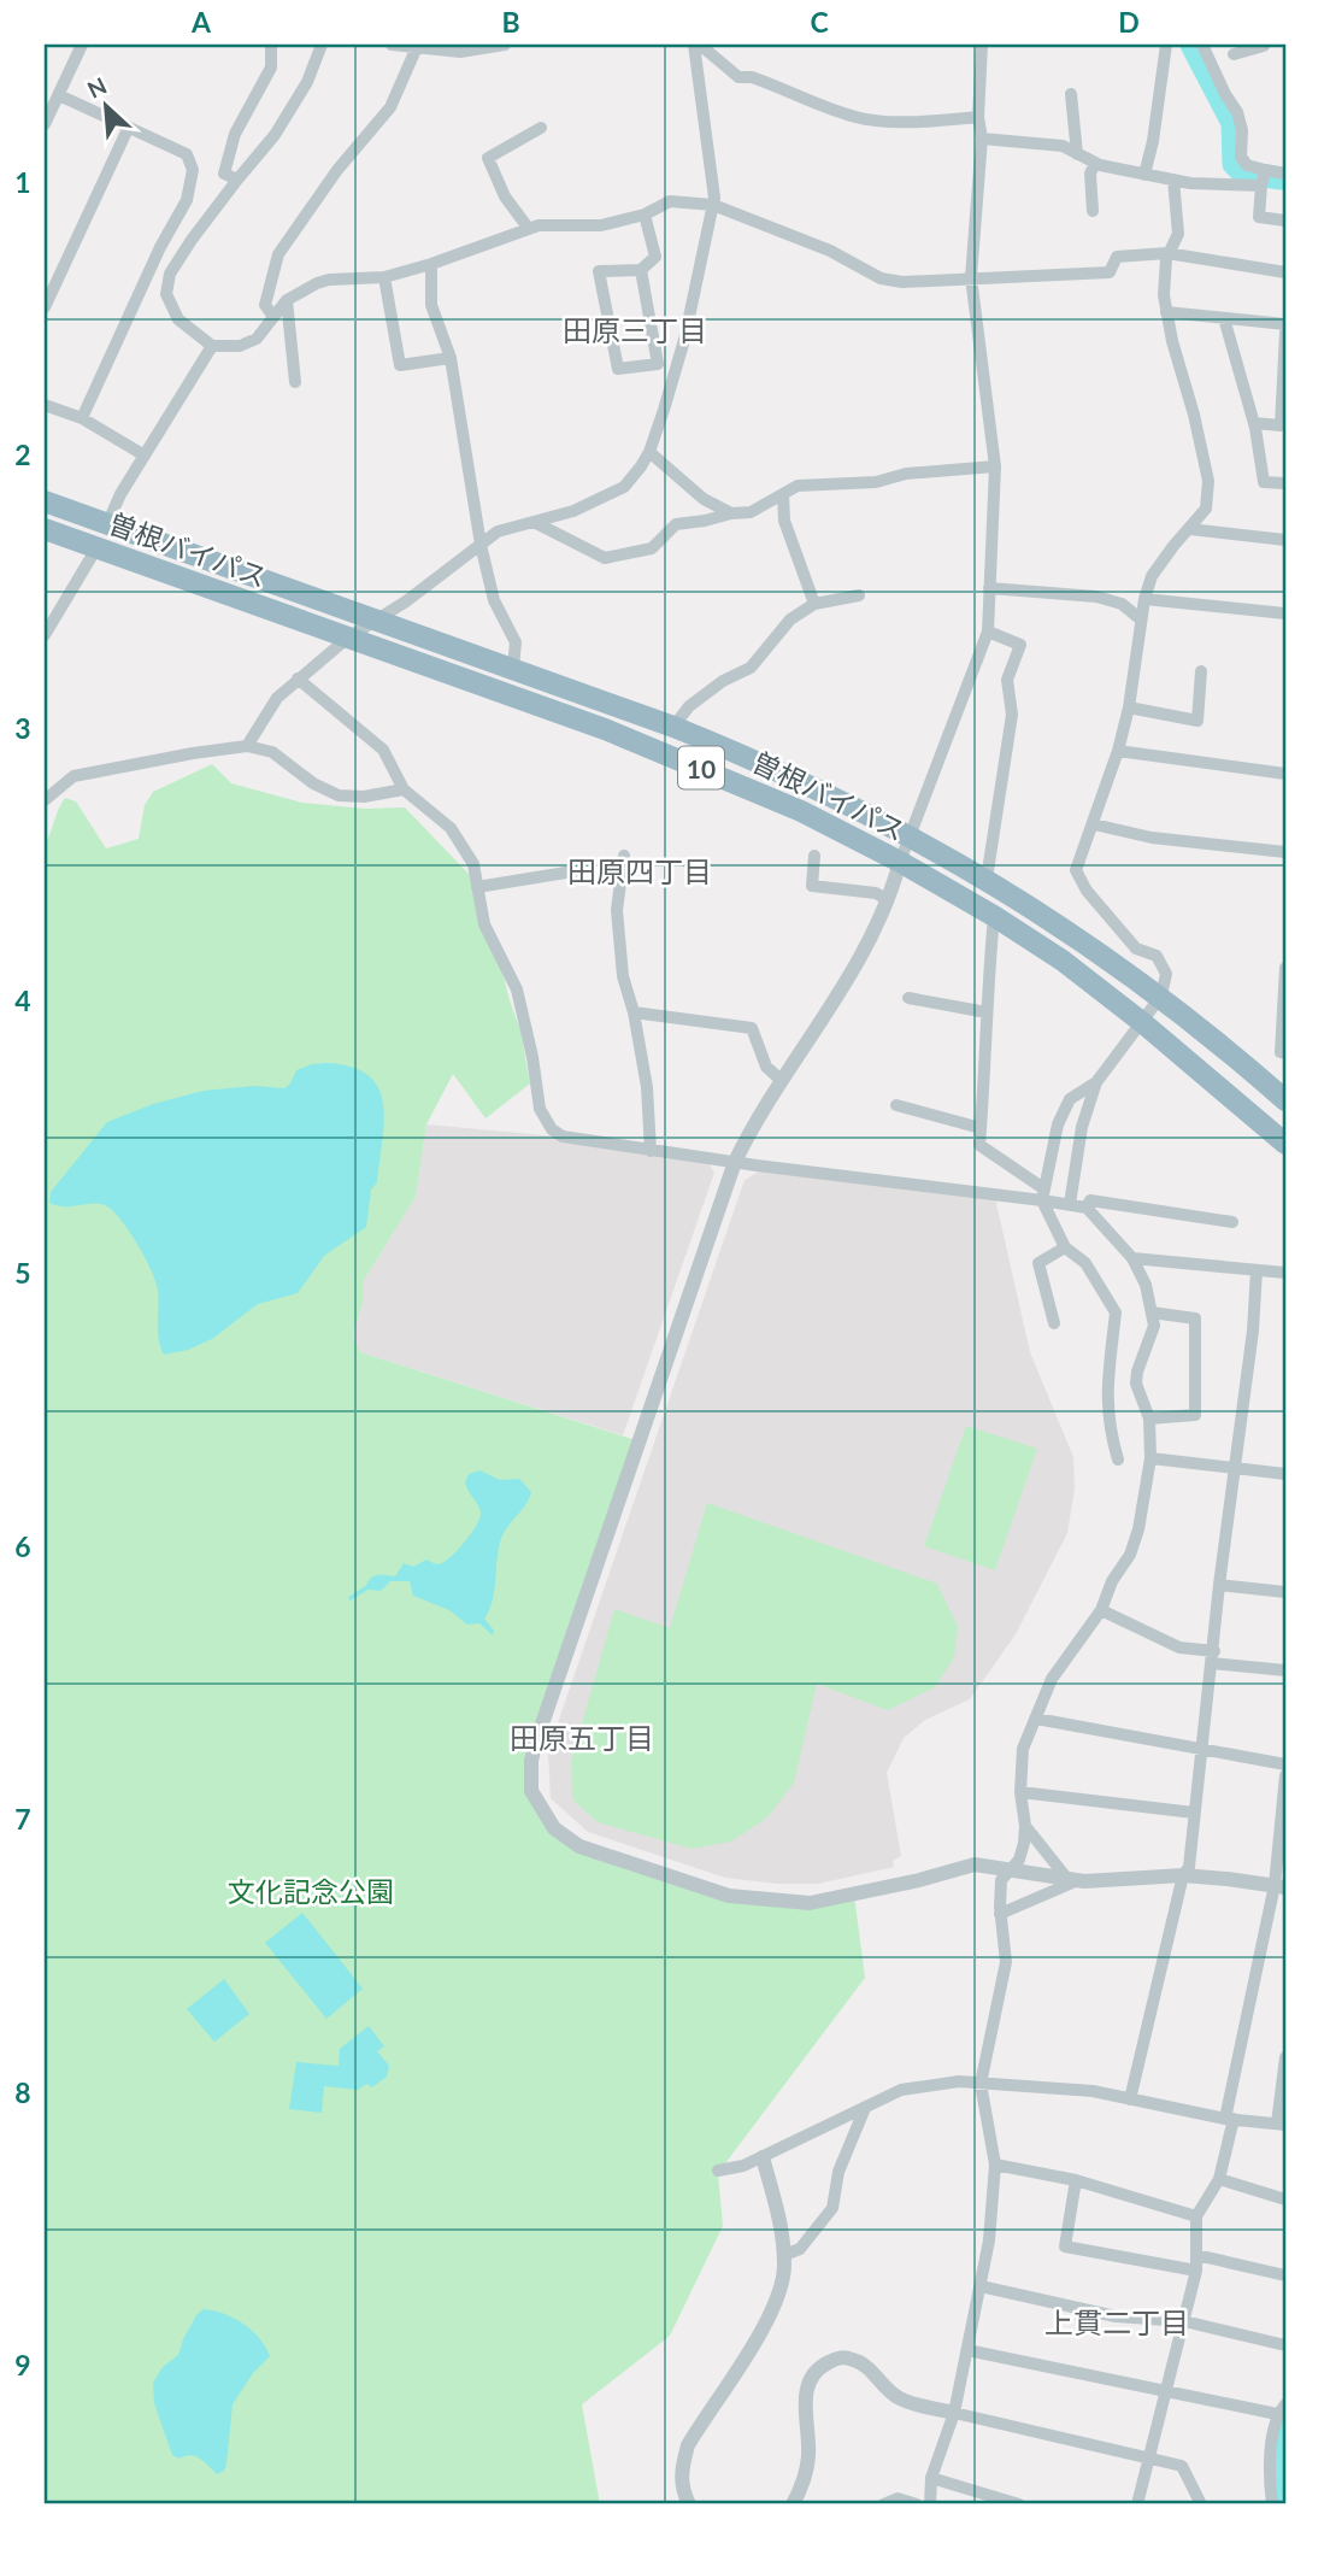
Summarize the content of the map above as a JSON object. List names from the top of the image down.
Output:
{
  "streets": {
    "highway": ["曽根バイパス", "10"]
  },
  "districts": [
    "田原三丁目",
    "田原四丁目",
    "田原五丁目",
    "上貫二丁目"
  ],
  "parks": ["文化記念公園"],
  "north": "top left",
  "grid": {
    "columns": [
      "A",
      "B",
      "C",
      "D"
    ],
    "rows": [
      "1",
      "2",
      "3",
      "4",
      "5",
      "6",
      "7",
      "8",
      "9"
    ]
  }
}
